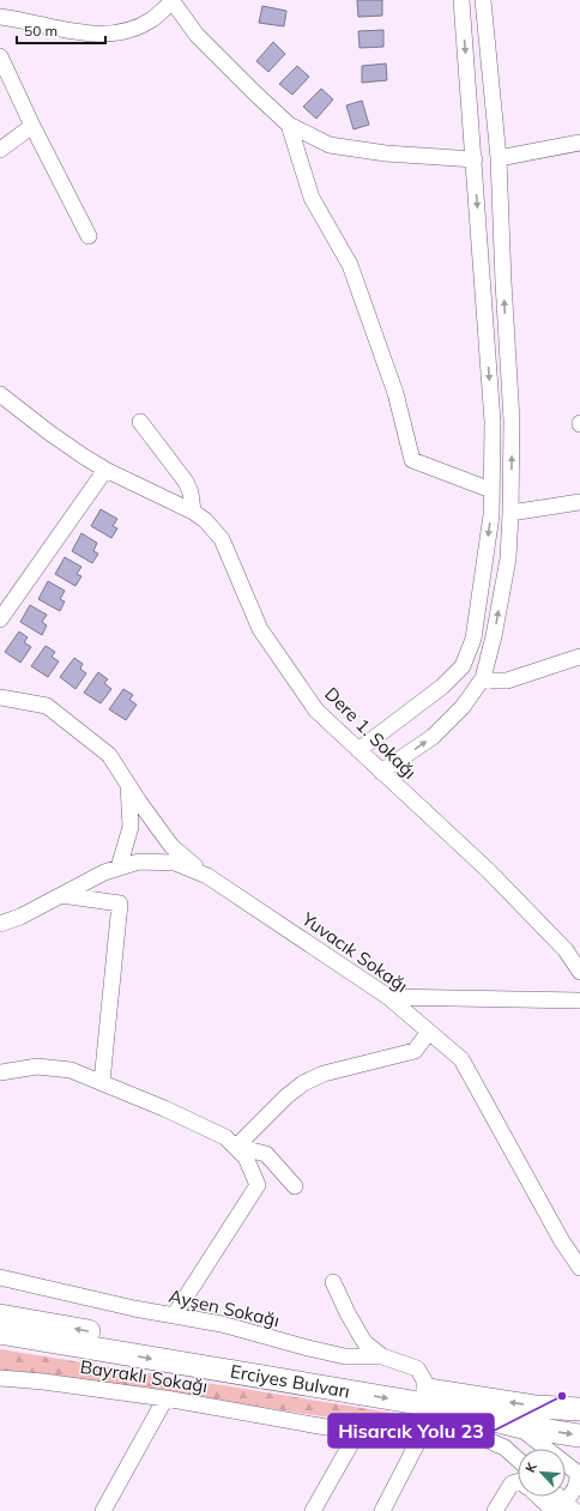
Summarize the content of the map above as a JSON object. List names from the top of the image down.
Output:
{
  "streets": {
    "highway": ["Erciyes Bulvarı"],
    "street": [
      "Dere 1. Sokağı",
      "Yuvacık Sokağı",
      "Ayşen Sokağı",
      "Bayraklı Sokağı"
    ]
  },
  "crossings": [
    ["Ayşen Sokağı", "Erciyes Bulvarı"]
  ],
  "places": ["Hisarcık Yolu 23"],
  "scale_bar": "50 m",
  "north": "top left"
}
